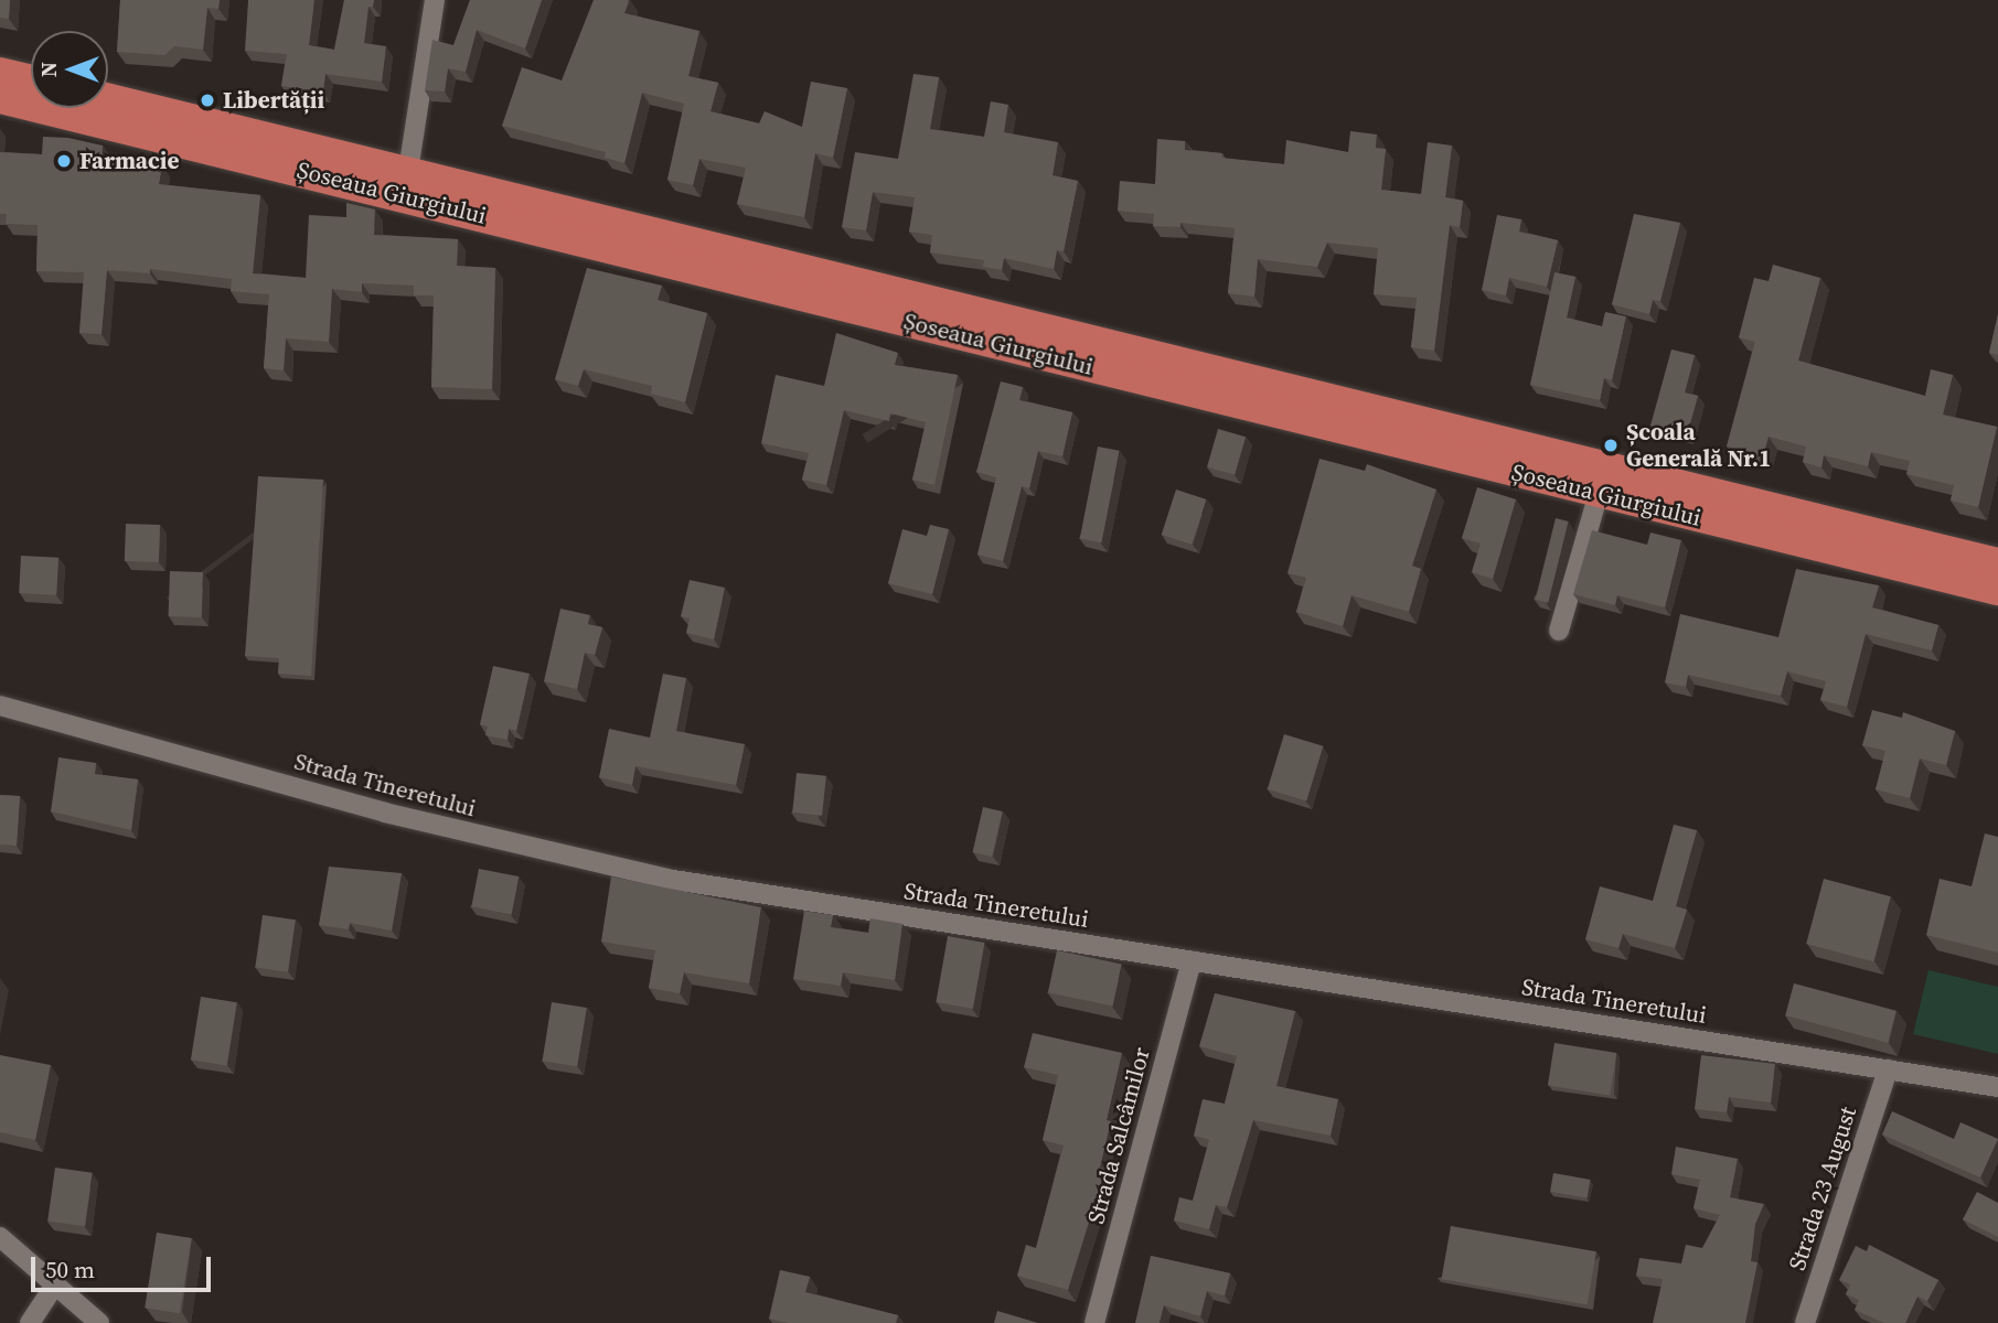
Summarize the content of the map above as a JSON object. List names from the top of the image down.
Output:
{
  "streets": {
    "highway": ["Șoseaua Giurgiului"],
    "street": ["Strada Tineretului", "Strada Salcâmilor", "Strada 23 August"]
  },
  "crossings": [
    ["Strada Tineretului", "Strada Salcâmilor"],
    ["Strada Tineretului", "Strada 23 August"]
  ],
  "places": ["Libertății", "Farmacie", "Școala Generală Nr.1"],
  "scale_bar": "50 m",
  "north": "left"
}
